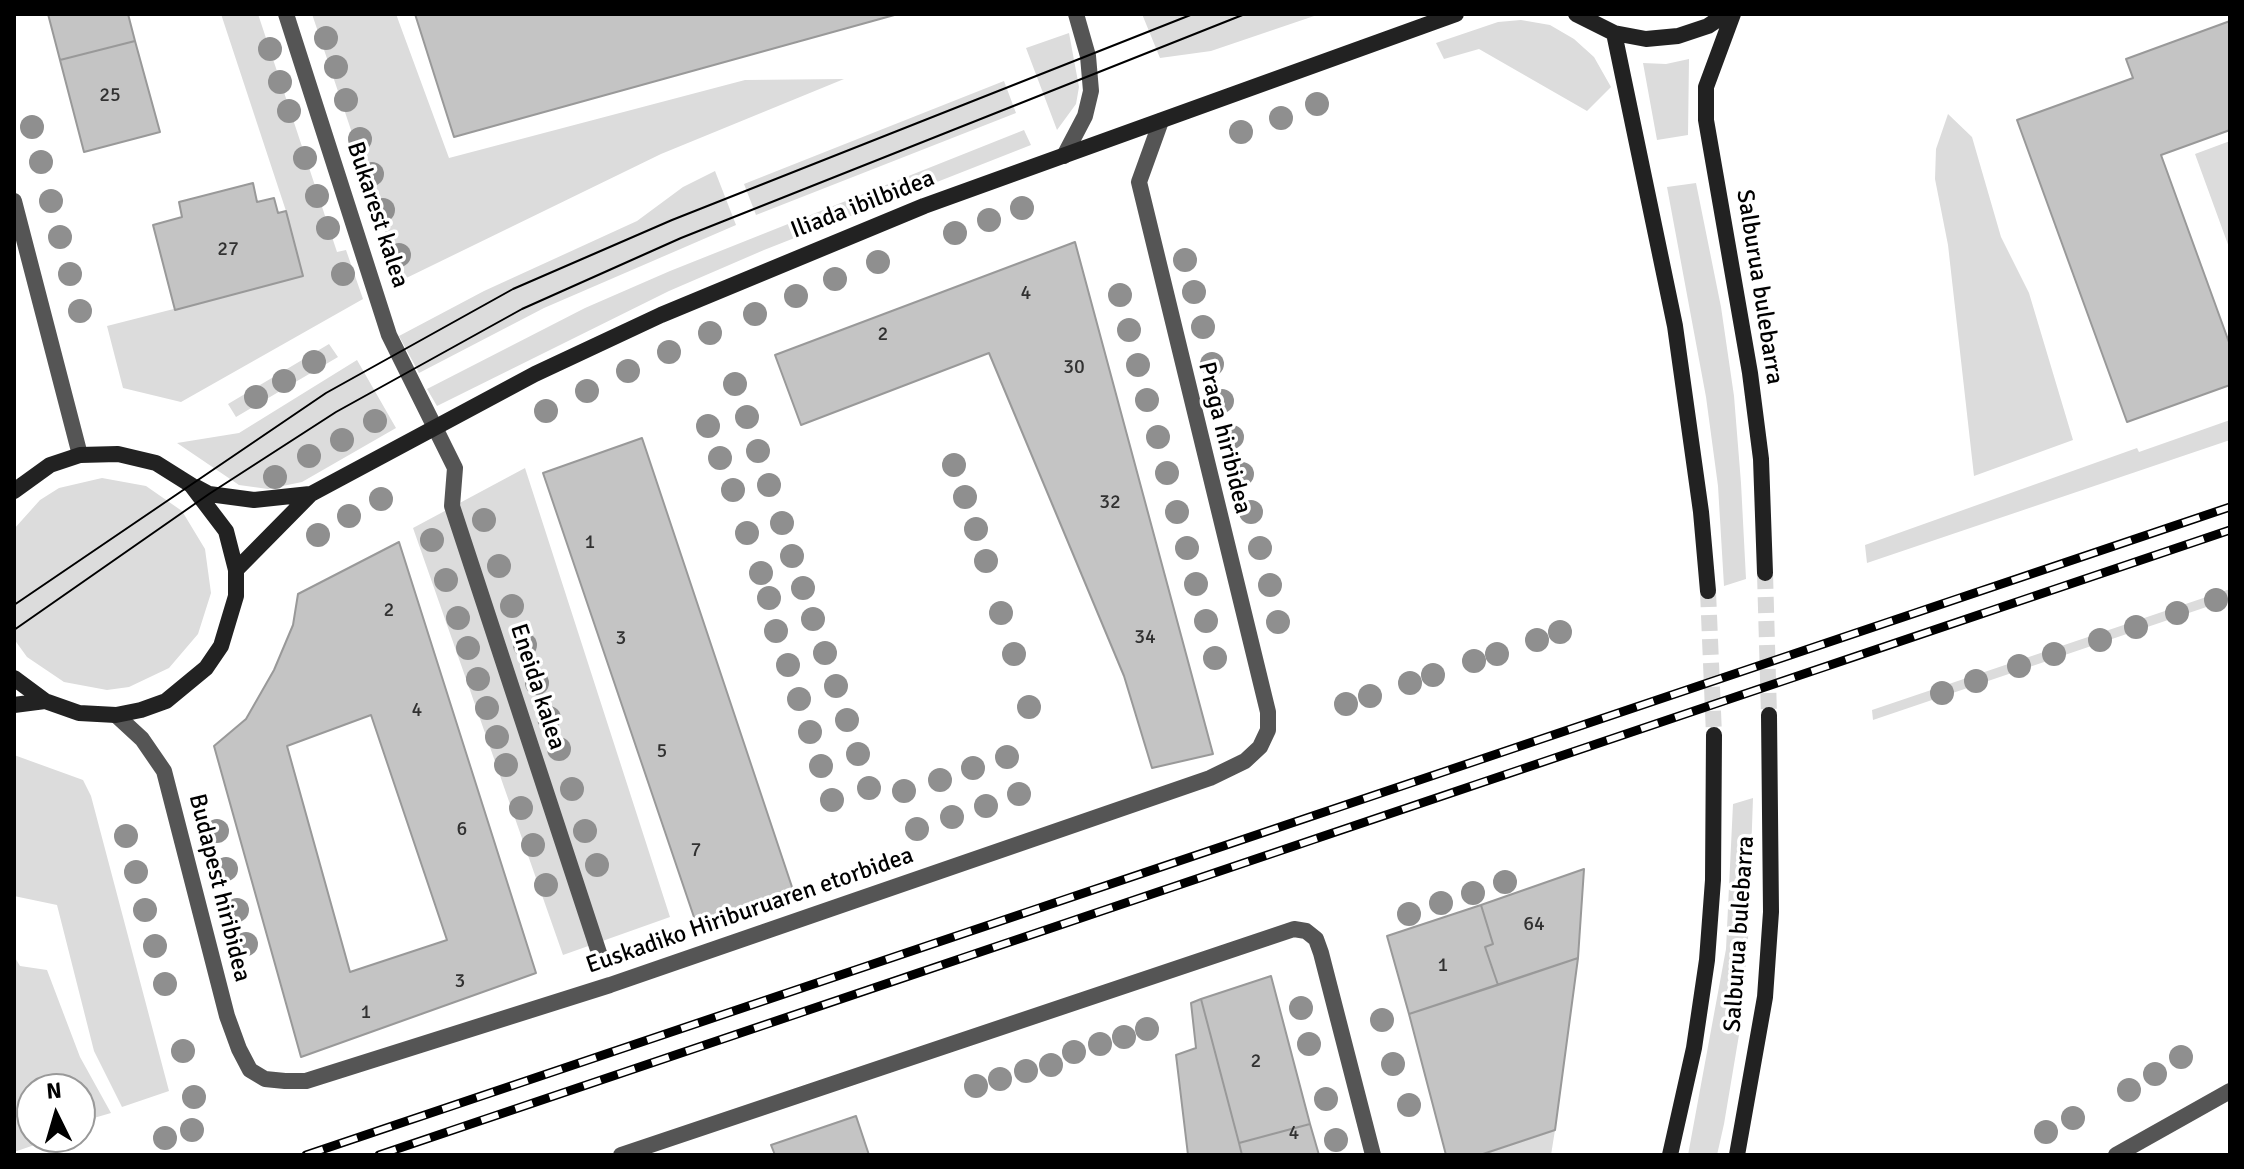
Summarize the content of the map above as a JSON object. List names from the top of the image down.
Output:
{
  "streets": {
    "main road": ["Iliada ibilbidea", "Salburua bulebarra"],
    "street": [
      "Bukarest kalea",
      "Praga hiribidea",
      "Eneida kalea",
      "Budapest hiribidea",
      "Euskadiko Hiriburuaren etorbidea"
    ]
  },
  "crossings": [
    ["Iliada ibilbidea", "Bukarest kalea"],
    ["Iliada ibilbidea", "Praga hiribidea"],
    ["Iliada ibilbidea", "Eneida kalea"],
    ["Bukarest kalea", "Eneida kalea"],
    ["Praga hiribidea", "Euskadiko Hiriburuaren etorbidea"],
    ["Budapest hiribidea", "Euskadiko Hiriburuaren etorbidea"]
  ],
  "house_numbers": [
    "25",
    "27",
    "4",
    "2",
    "30",
    "32",
    "1",
    "2",
    "34",
    "3",
    "4",
    "5",
    "6",
    "7",
    "64",
    "1",
    "3",
    "1",
    "2",
    "4"
  ],
  "north": "top"
}
